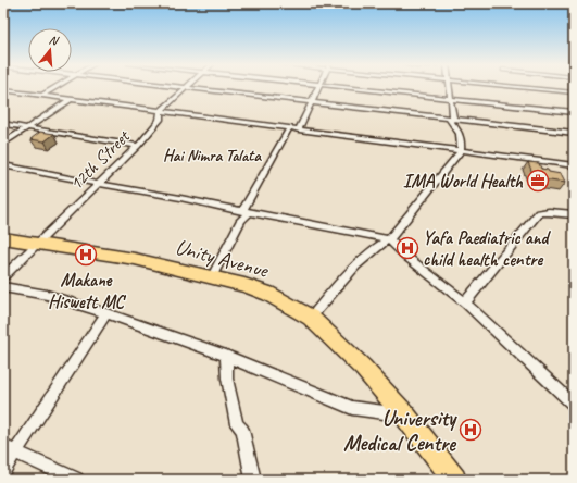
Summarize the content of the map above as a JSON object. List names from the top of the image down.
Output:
{
  "streets": {
    "main road": ["Unity Avenue"],
    "street": ["12th Street"]
  },
  "crossings": [
    ["12th Street", "Unity Avenue"]
  ],
  "districts": ["Hai Nimra Talata"],
  "places": {
    "office": ["IMA World Health"],
    "hospital": ["Yafa Paediatric and child health centre", "Makane Hiswett MC", "University Medical Centre"]
  },
  "north": "top"
}
